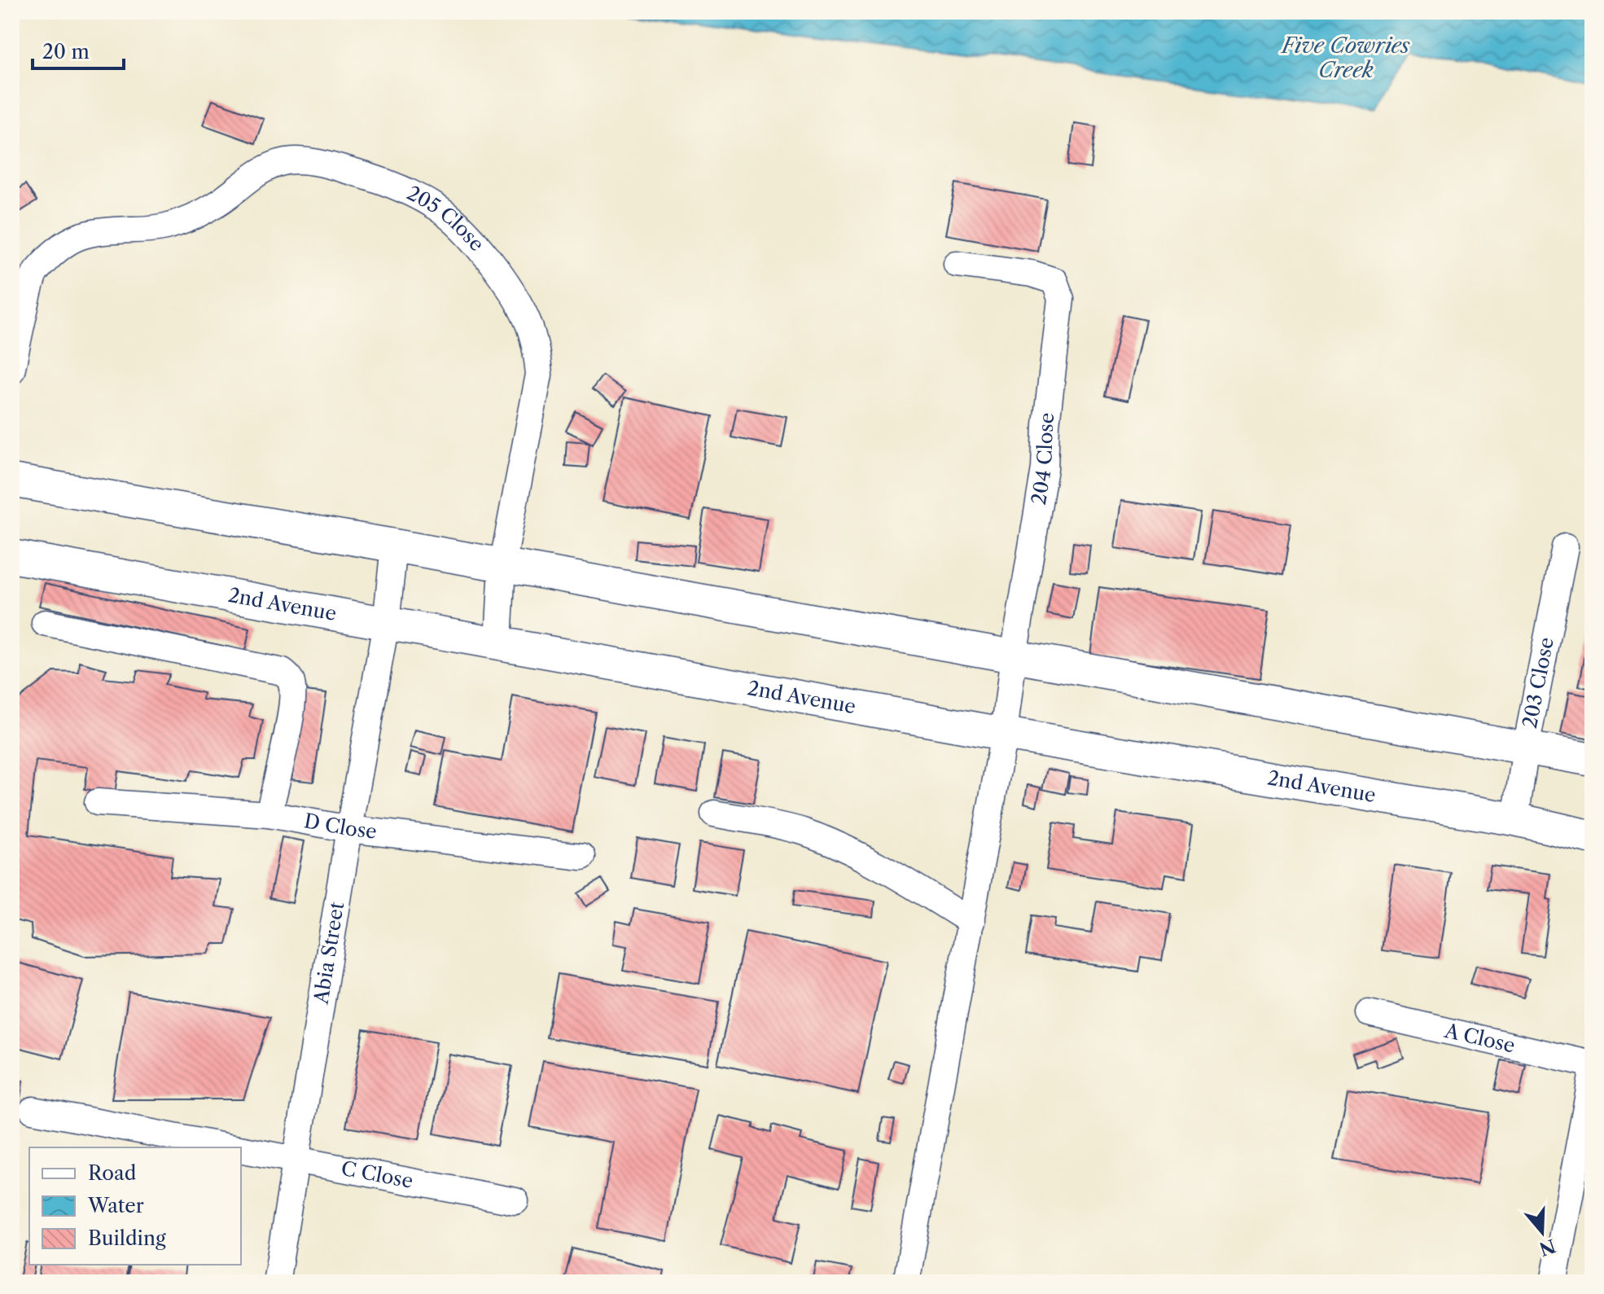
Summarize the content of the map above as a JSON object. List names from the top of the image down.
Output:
{
  "streets": {
    "street": [
      "205 Close",
      "204 Close",
      "2nd Avenue",
      "203 Close",
      "D Close",
      "Abia Street",
      "A Close",
      "C Close"
    ]
  },
  "crossings": [
    ["205 Close", "2nd Avenue"],
    ["204 Close", "2nd Avenue"],
    ["2nd Avenue", "203 Close"],
    ["2nd Avenue", "Abia Street"],
    ["D Close", "Abia Street"],
    ["Abia Street", "C Close"]
  ],
  "water": ["Five Cowries Creek"],
  "legend": ["Road", "Water", "Building"],
  "scale_bar": "20 m",
  "north": "bottom"
}
